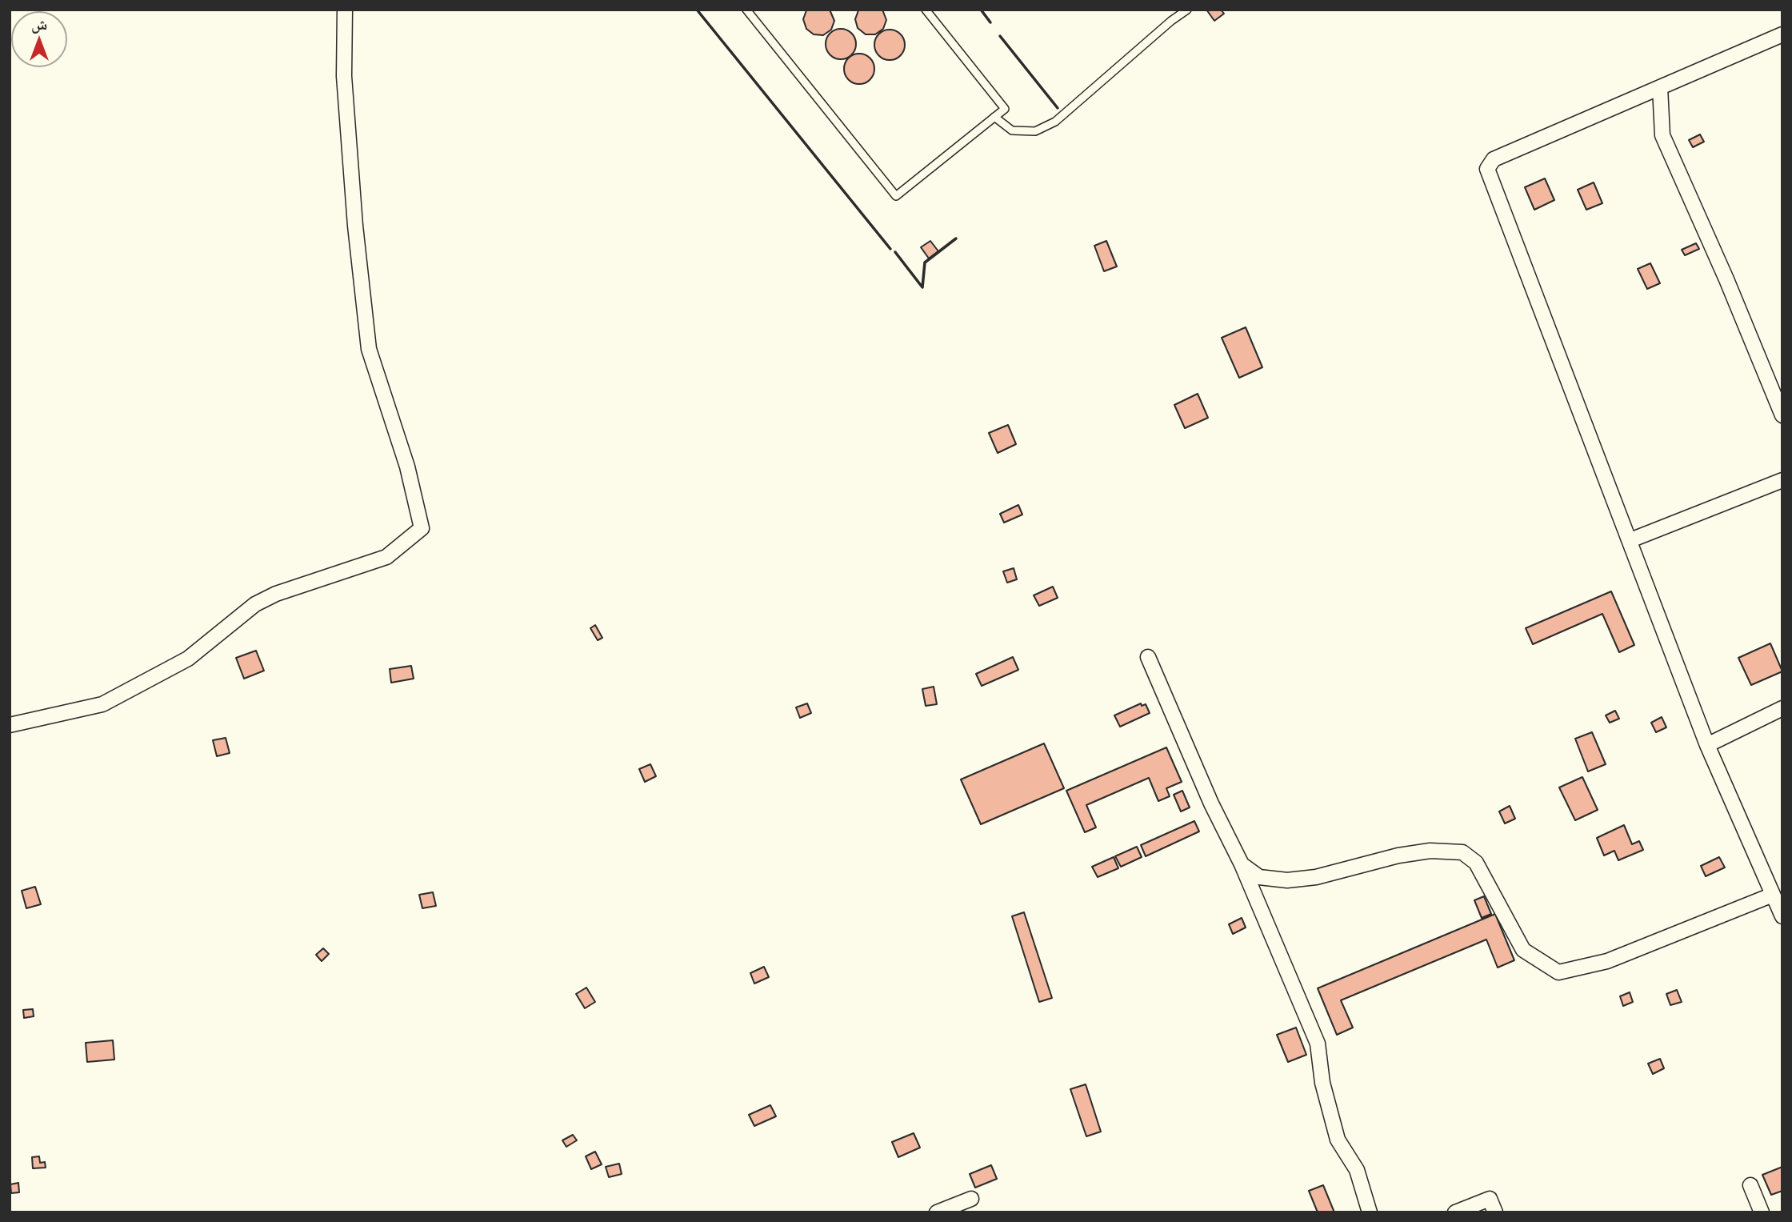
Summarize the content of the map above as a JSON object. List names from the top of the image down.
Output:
{
  "north": "top"
}
